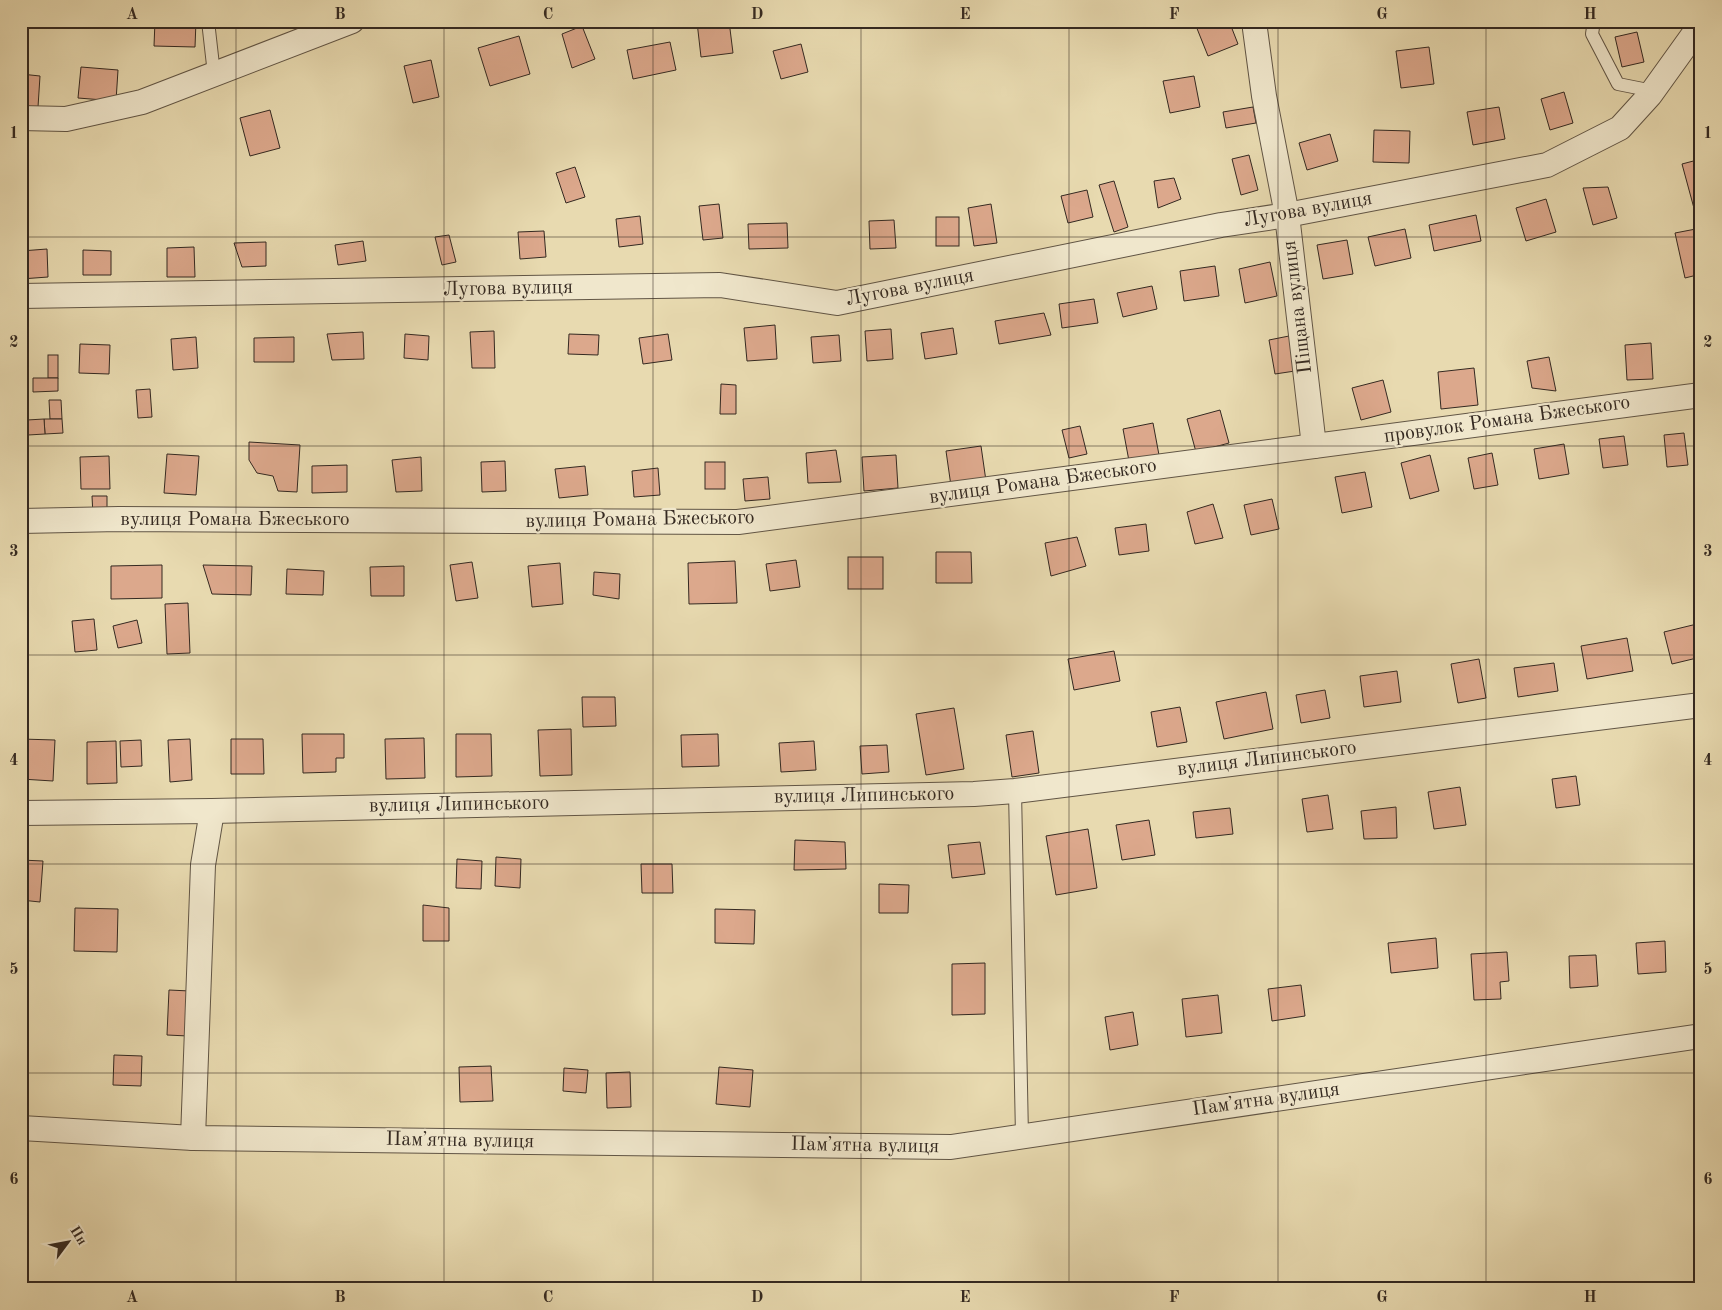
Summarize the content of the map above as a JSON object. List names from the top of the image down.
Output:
{
  "streets": {
    "street": [
      "Лугова вулиця",
      "Піщана вулиця",
      "провулок Романа Бжеського",
      "вулиця Романа Бжеського",
      "вулиця Липинського",
      "Памʼятна вулиця"
    ]
  },
  "crossings": [
    ["Лугова вулиця", "Піщана вулиця"],
    ["Піщана вулиця", "провулок Романа Бжеського"],
    ["Піщана вулиця", "вулиця Романа Бжеського"],
    ["провулок Романа Бжеського", "вулиця Романа Бжеського"]
  ],
  "north": "top right",
  "grid": {
    "columns": [
      "A",
      "B",
      "C",
      "D",
      "E",
      "F",
      "G",
      "H"
    ],
    "rows": [
      "1",
      "2",
      "3",
      "4",
      "5",
      "6"
    ]
  }
}
